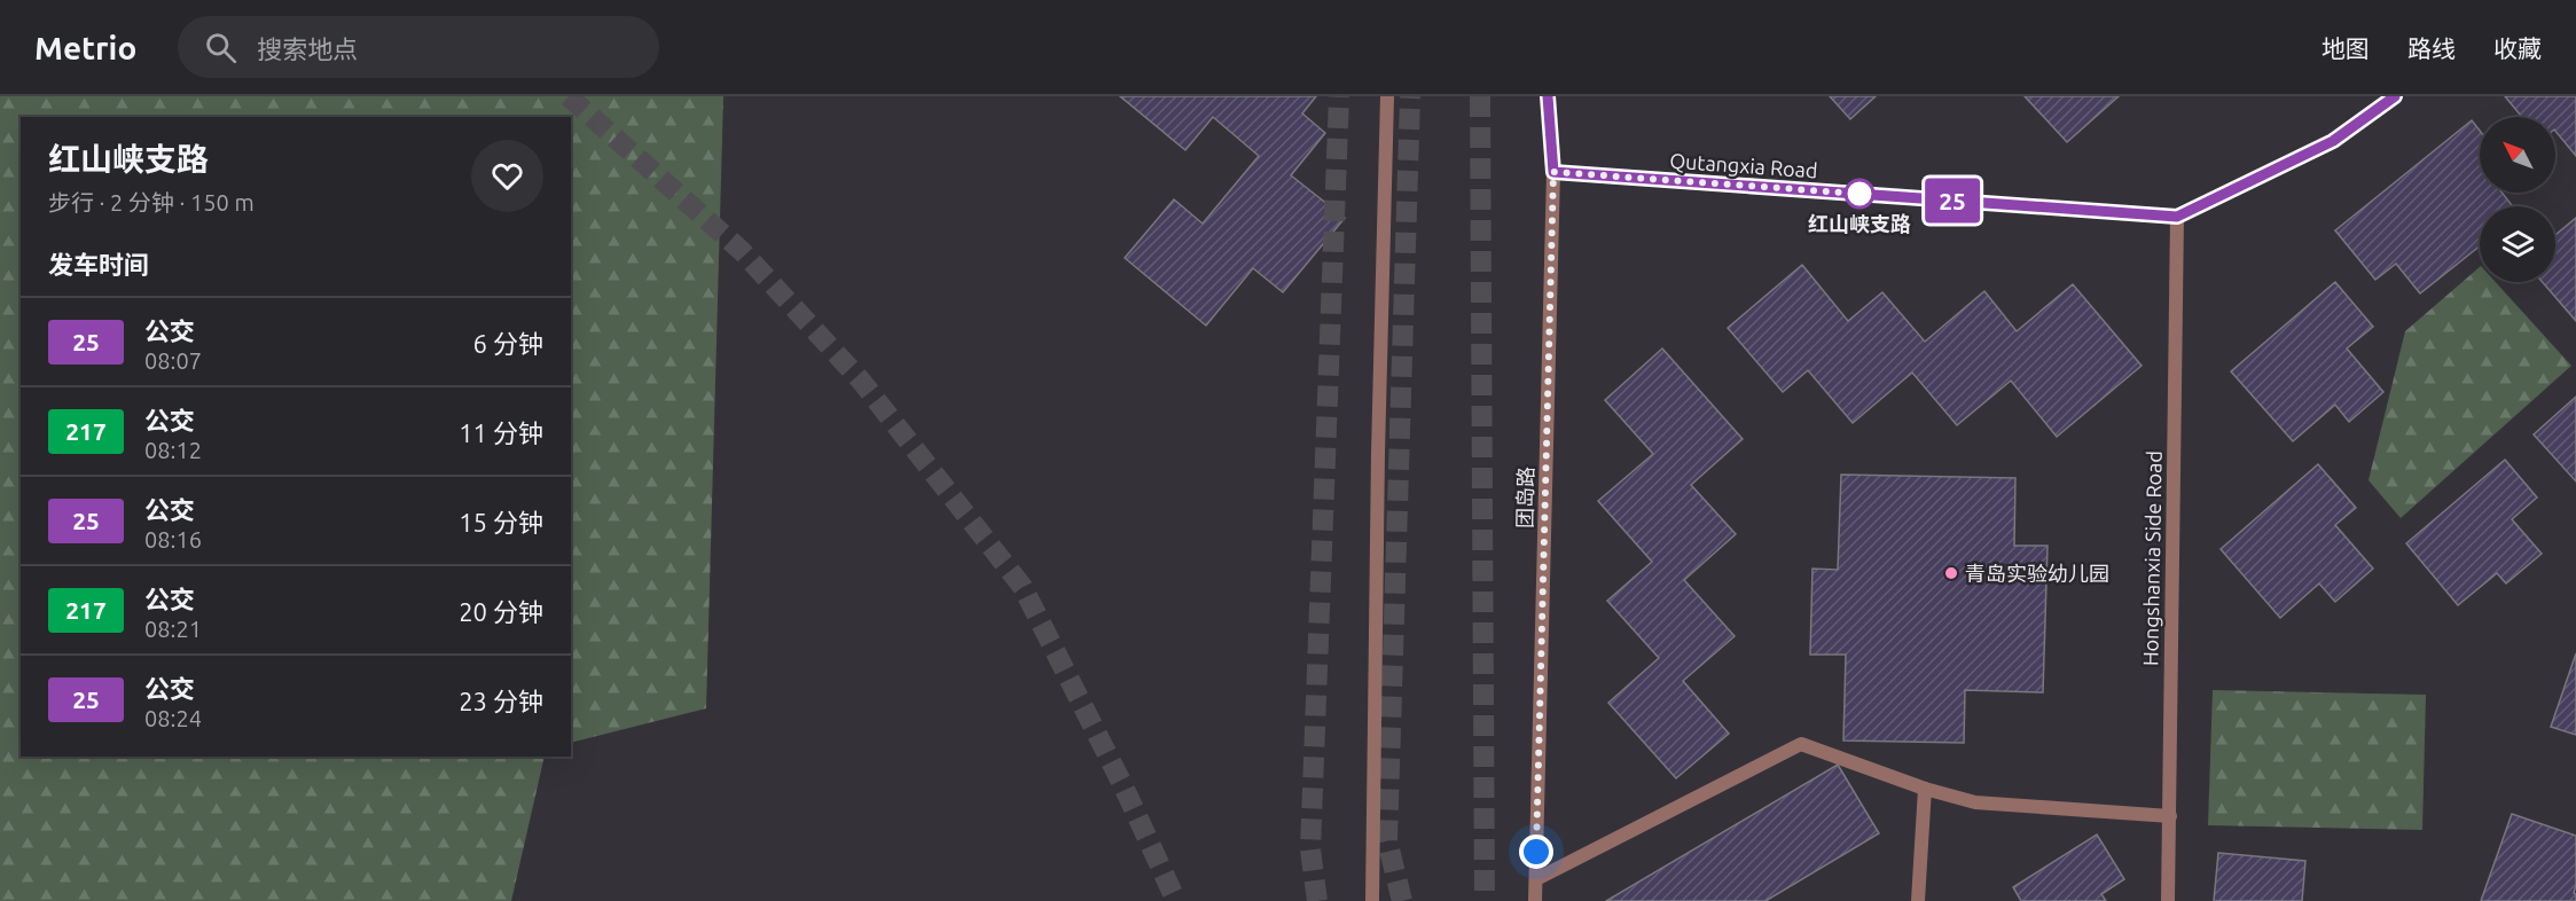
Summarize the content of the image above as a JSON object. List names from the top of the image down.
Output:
{
  "streets": {
    "street": ["Qutangxia Road", "团岛路", "Hongshanxia Side Road"]
  },
  "crossings": [
    ["Qutangxia Road", "团岛路"],
    ["Qutangxia Road", "Hongshanxia Side Road"]
  ],
  "places": ["红山峡支路", "青岛实验幼儿园"],
  "lines": ["bus line 25"],
  "north": "top left",
  "page": {
    "header": "Metrio",
    "search": "搜索地点",
    "nav": ["地图", "路线", "收藏"],
    "on_map": "25",
    "heading": [
      ["红山峡支路", "步行 · 2 分钟 · 150 m"],
      "发车时间"
    ],
    "list": [
      {
        "mark": "25",
        "name": "公交",
        "note": "08:07",
        "value": "6 分钟"
      },
      {
        "mark": "217",
        "name": "公交",
        "note": "08:12",
        "value": "11 分钟"
      },
      {
        "mark": "25",
        "name": "公交",
        "note": "08:16",
        "value": "15 分钟"
      },
      {
        "mark": "217",
        "name": "公交",
        "note": "08:21",
        "value": "20 分钟"
      },
      {
        "mark": "25",
        "name": "公交",
        "note": "08:24",
        "value": "23 分钟"
      }
    ]
  }
}
